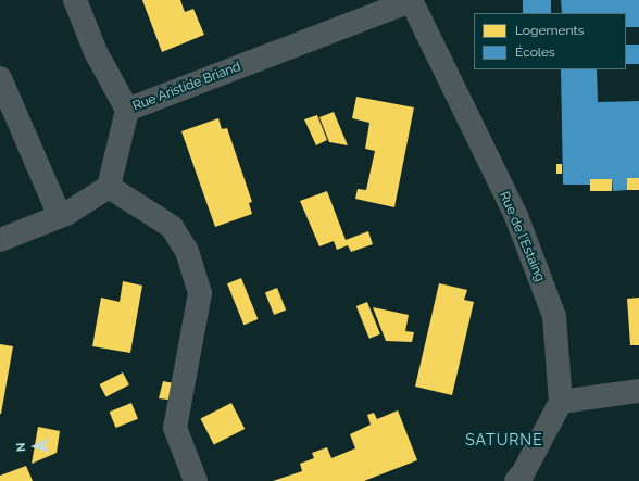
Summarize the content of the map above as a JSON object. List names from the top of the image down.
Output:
{
  "streets": {
    "street": ["Rue Aristide Briand", "Rue de l'Estaing"]
  },
  "crossings": [
    ["Rue Aristide Briand", "Rue de l'Estaing"]
  ],
  "districts": ["SATURNE"],
  "legend": ["Logements", "Écoles"],
  "north": "left"
}
